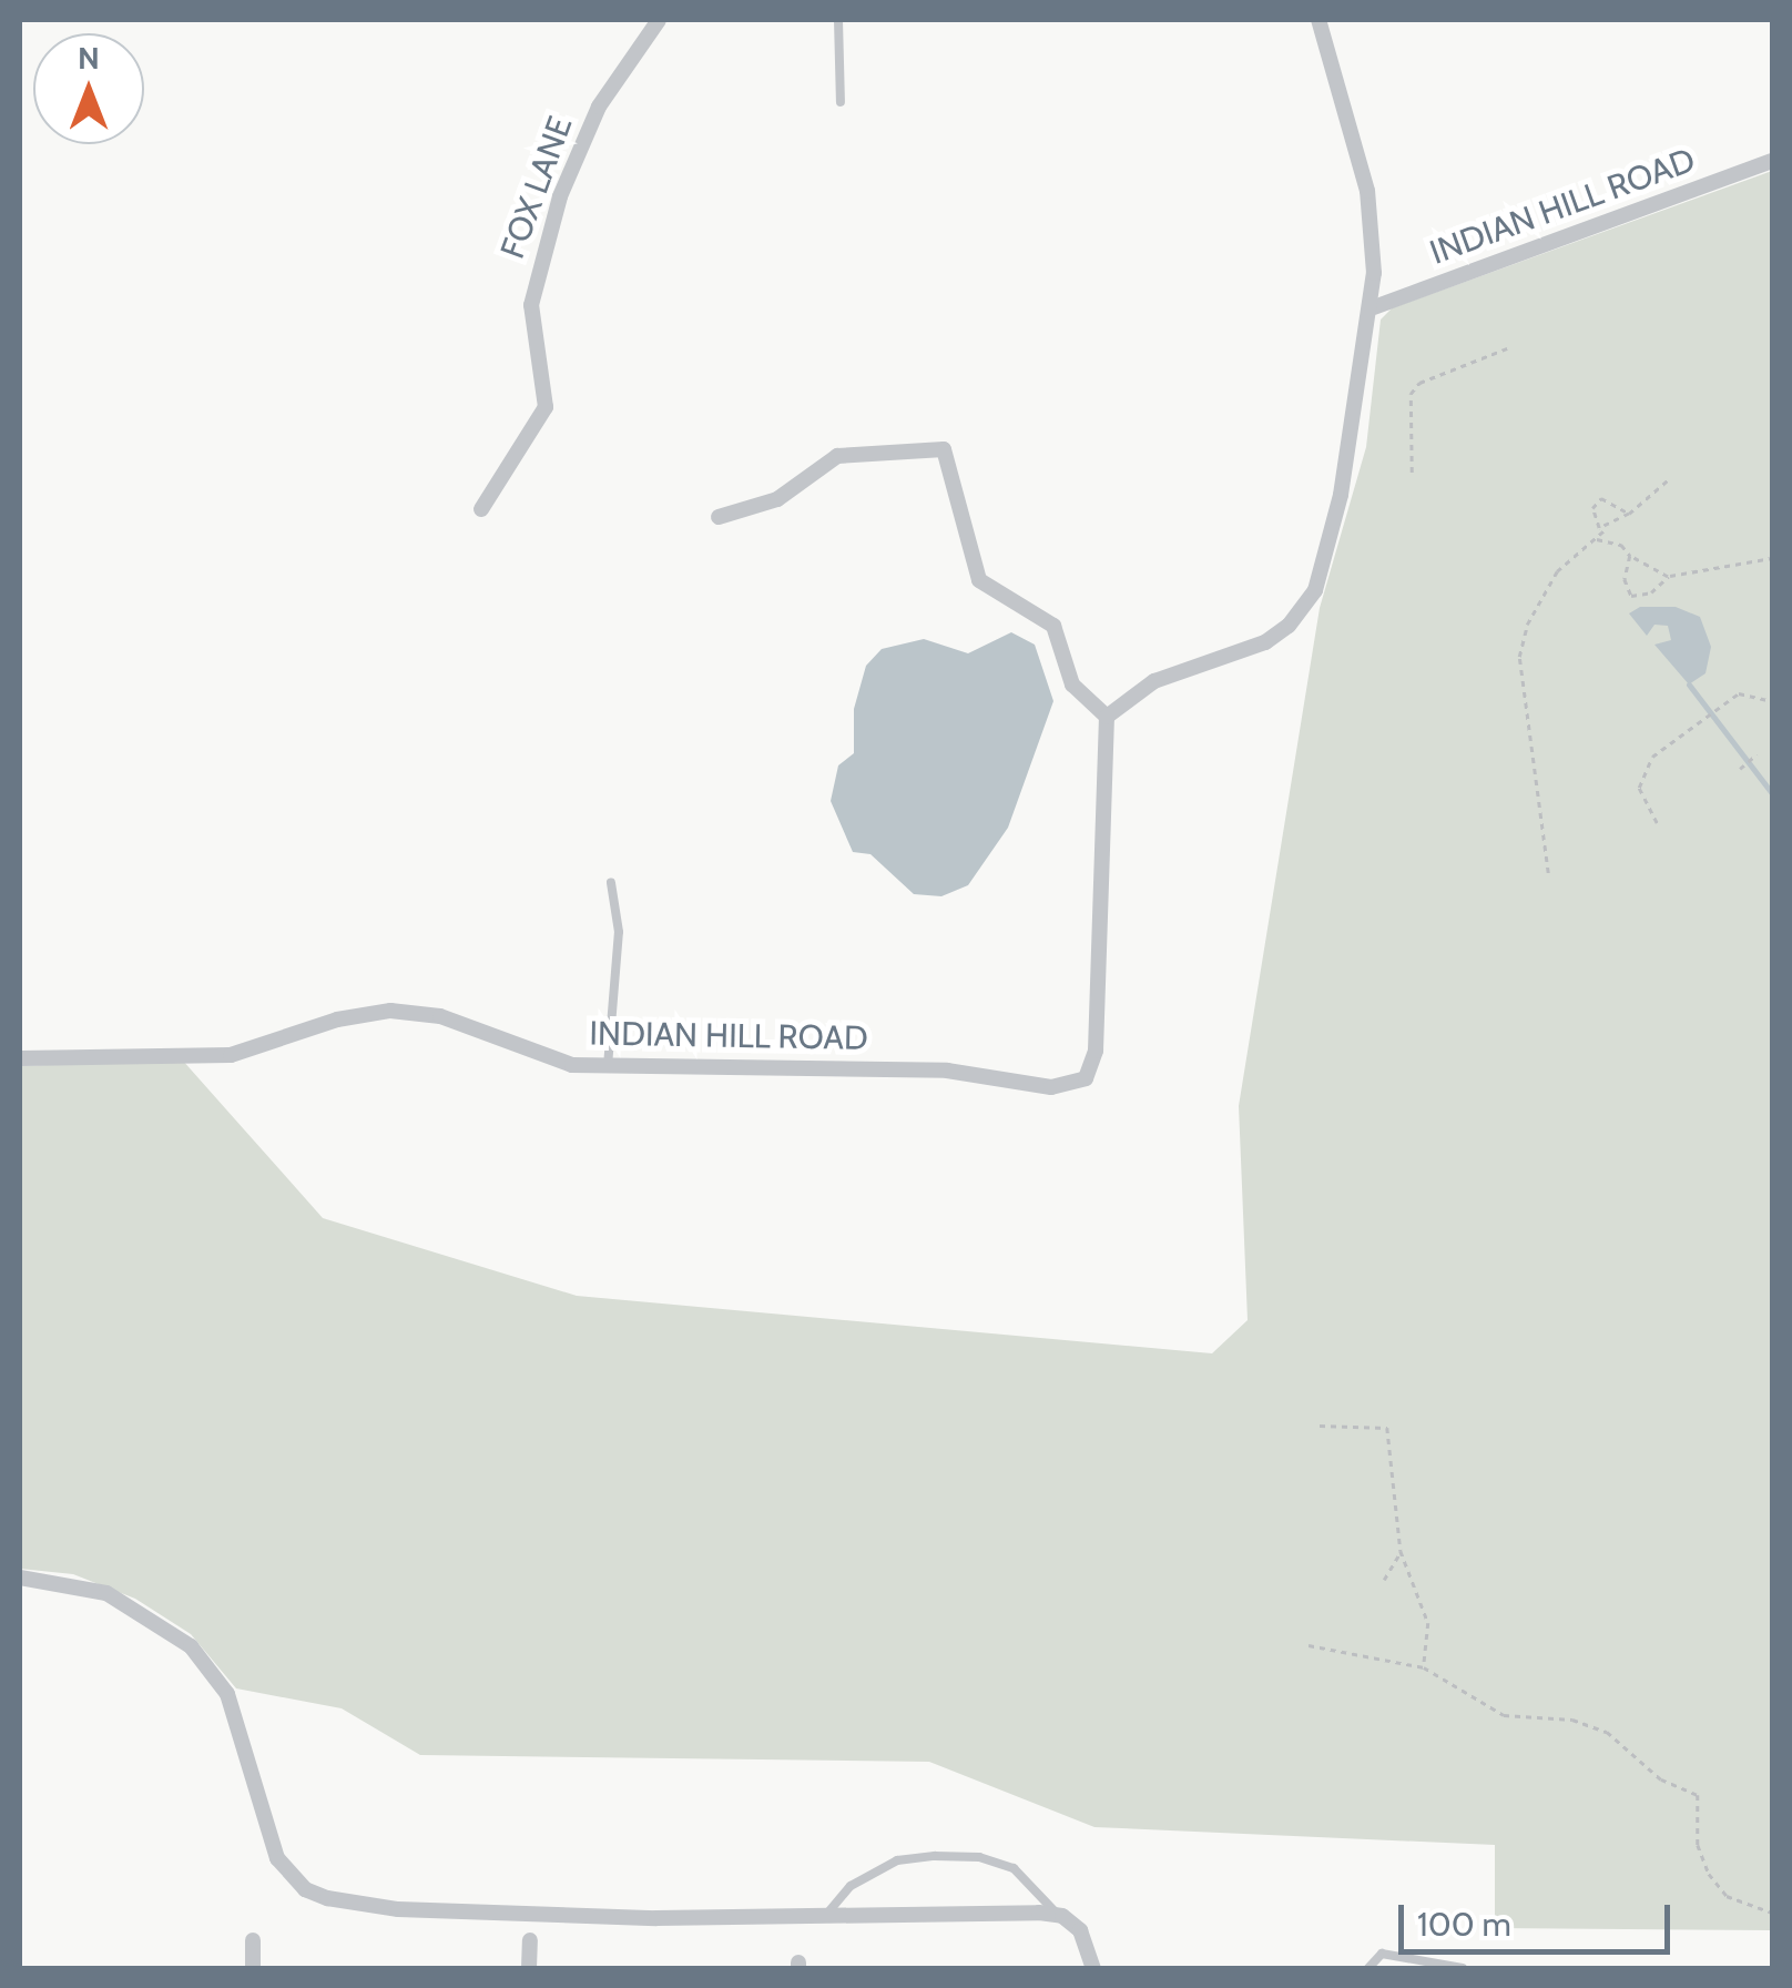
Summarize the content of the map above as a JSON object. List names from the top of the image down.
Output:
{
  "streets": {
    "street": ["FOX LANE", "INDIAN HILL ROAD"]
  },
  "scale_bar": "100 m",
  "north": "top"
}
